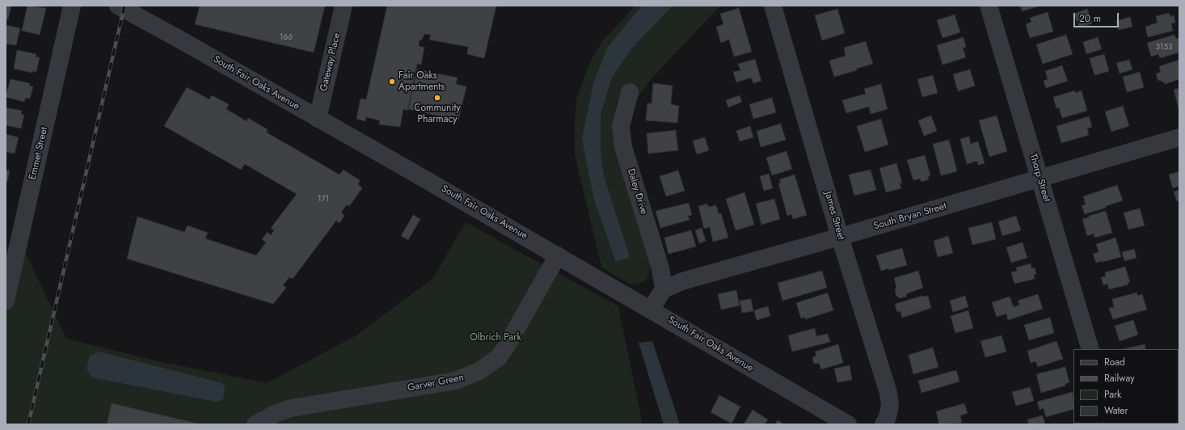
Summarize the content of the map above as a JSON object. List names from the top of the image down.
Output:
{
  "streets": {
    "street": [
      "Gateway Place",
      "South Fair Oaks Avenue",
      "Emmet Street",
      "Thorp Street",
      "Daley Drive",
      "James Street",
      "South Bryan Street",
      "Garver Green"
    ]
  },
  "crossings": [
    ["Gateway Place", "South Fair Oaks Avenue"],
    ["South Fair Oaks Avenue", "Garver Green"],
    ["Thorp Street", "South Bryan Street"],
    ["Daley Drive", "South Bryan Street"],
    ["James Street", "South Bryan Street"]
  ],
  "parks": ["Olbrich Park"],
  "places": ["Fair Oaks Apartments", "Community Pharmacy"],
  "house_numbers": ["166", "3153", "171"],
  "legend": [
    "Road",
    "Railway",
    "Park",
    "Water"
  ],
  "scale_bar": "20 m"
}
